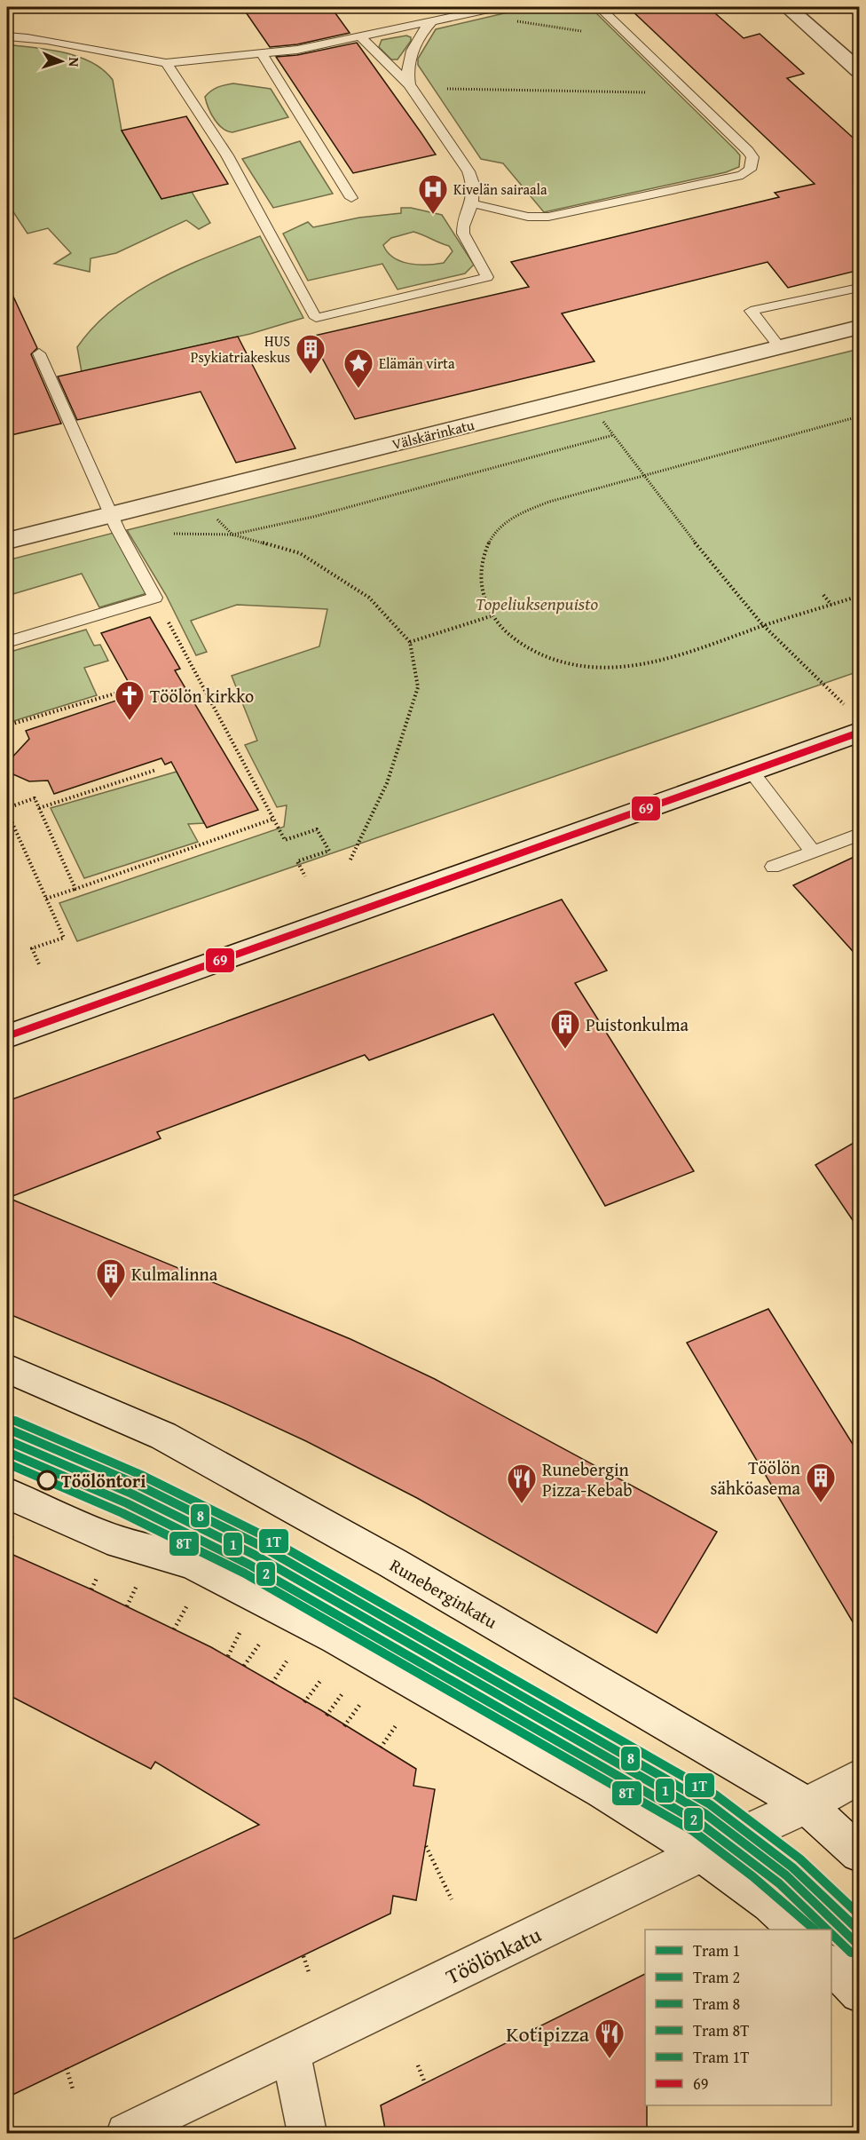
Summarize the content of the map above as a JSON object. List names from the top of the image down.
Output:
{
  "streets": {
    "main road": ["Välskärinkatu", "Runeberginkatu", "Töölönkatu"]
  },
  "crossings": [
    ["Runeberginkatu", "Töölönkatu"]
  ],
  "parks": ["Topeliuksenpuisto"],
  "places": {
    "hospital": ["Kivelän sairaala"],
    "building": [
      "HUS Psykiatriakeskus",
      "Puistonkulma",
      "Kulmalinna",
      "Töölön sähköasema"
    ],
    "place": ["Elämän virta"],
    "church": ["Töölön kirkko"],
    "other": ["Töölöntori"],
    "restaurant": ["Runebergin Pizza-Kebab", "Kotipizza"]
  },
  "lines": [
    "transit line 69",
    "tram line 1T",
    "tram line 8",
    "tram line 1",
    "tram line 2",
    "tram line 8T"
  ],
  "legend": [
    "Tram 1",
    "Tram 2",
    "Tram 8",
    "Tram 8T",
    "Tram 1T",
    "69"
  ],
  "north": "right"
}
